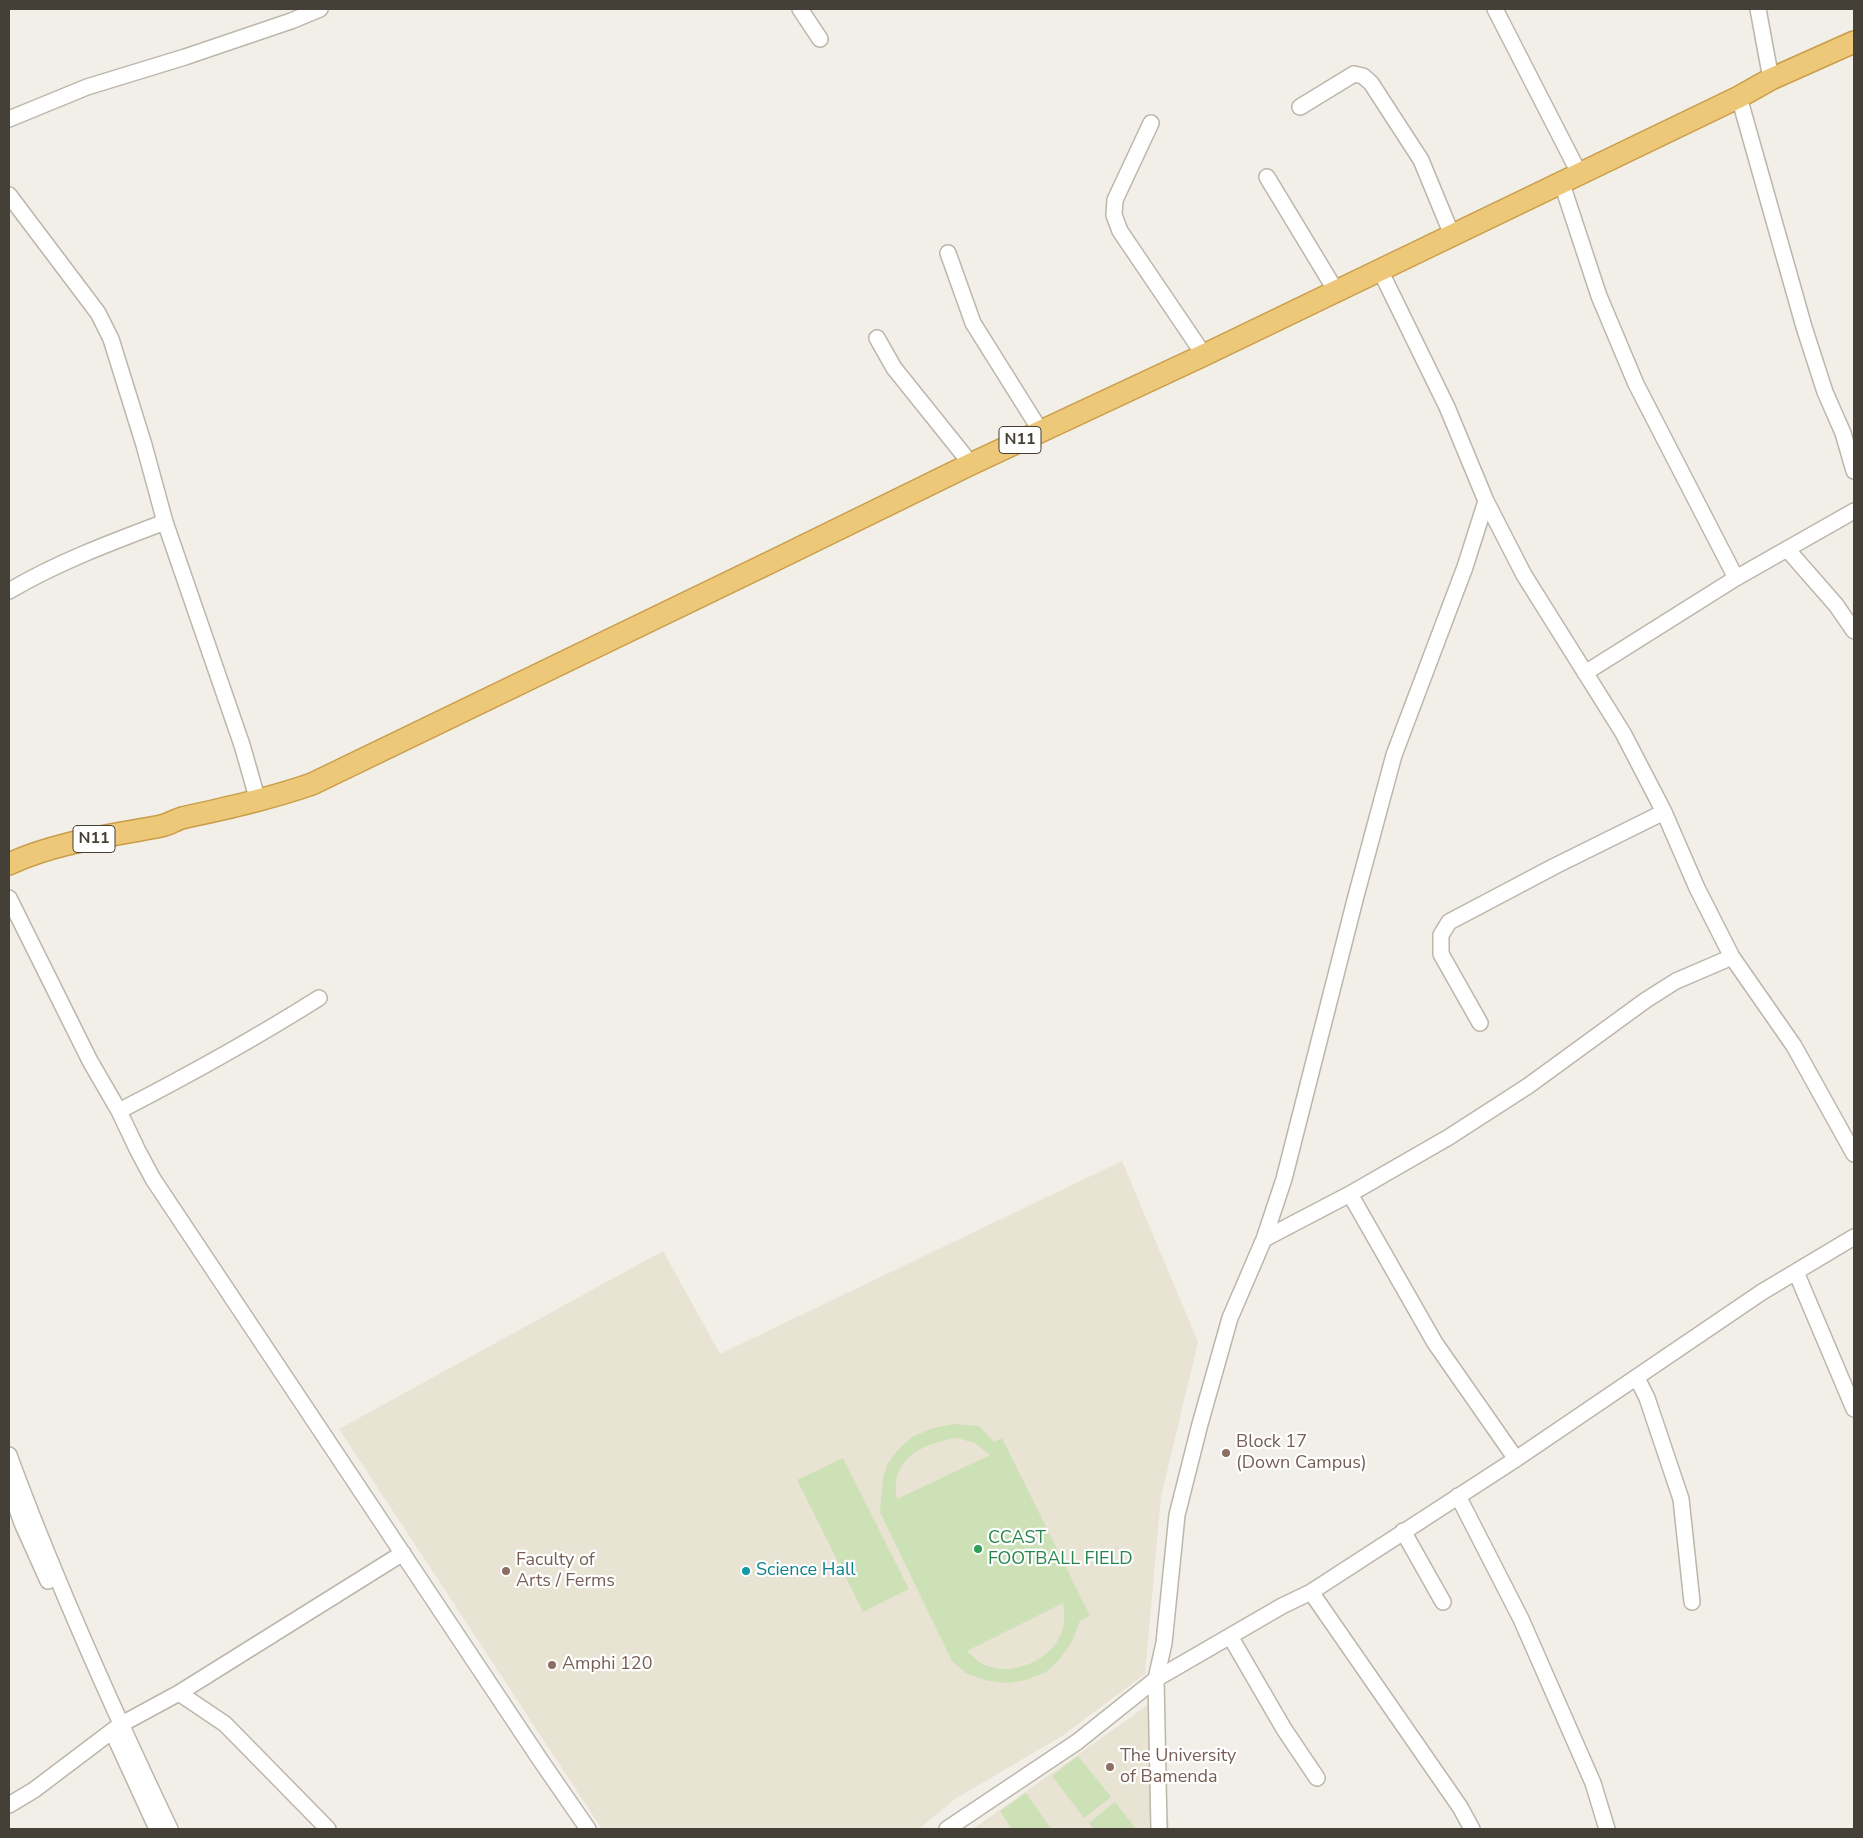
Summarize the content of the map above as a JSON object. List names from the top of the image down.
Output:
{
  "streets": {
    "highway": ["N11"]
  },
  "places": [
    "Block 17 (Down Campus)",
    "CCAST FOOTBALL FIELD",
    "Faculty of Arts / Ferms",
    "Science Hall",
    "Amphi 120",
    "The University of Bamenda"
  ]
}
